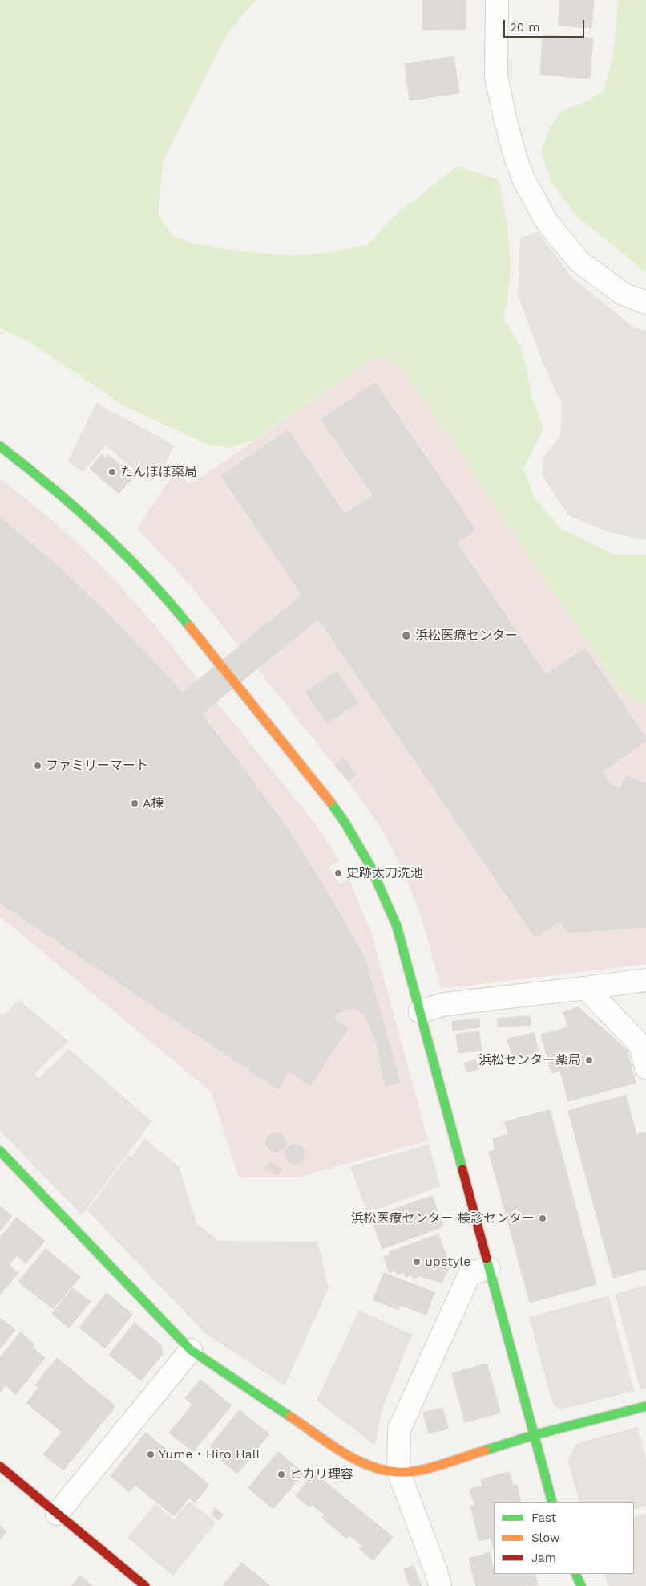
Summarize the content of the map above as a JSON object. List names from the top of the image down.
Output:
{
  "places": [
    "たんぽぽ薬局",
    "浜松医療センター",
    "ファミリーマート",
    "A棟",
    "史跡太刀洗池",
    "浜松センター薬局",
    "浜松医療センター 検診センター",
    "upstyle",
    "Yume・Hiro Hall",
    "ヒカリ理容"
  ],
  "legend": ["Fast", "Slow", "Jam"],
  "scale_bar": "20 m"
}
